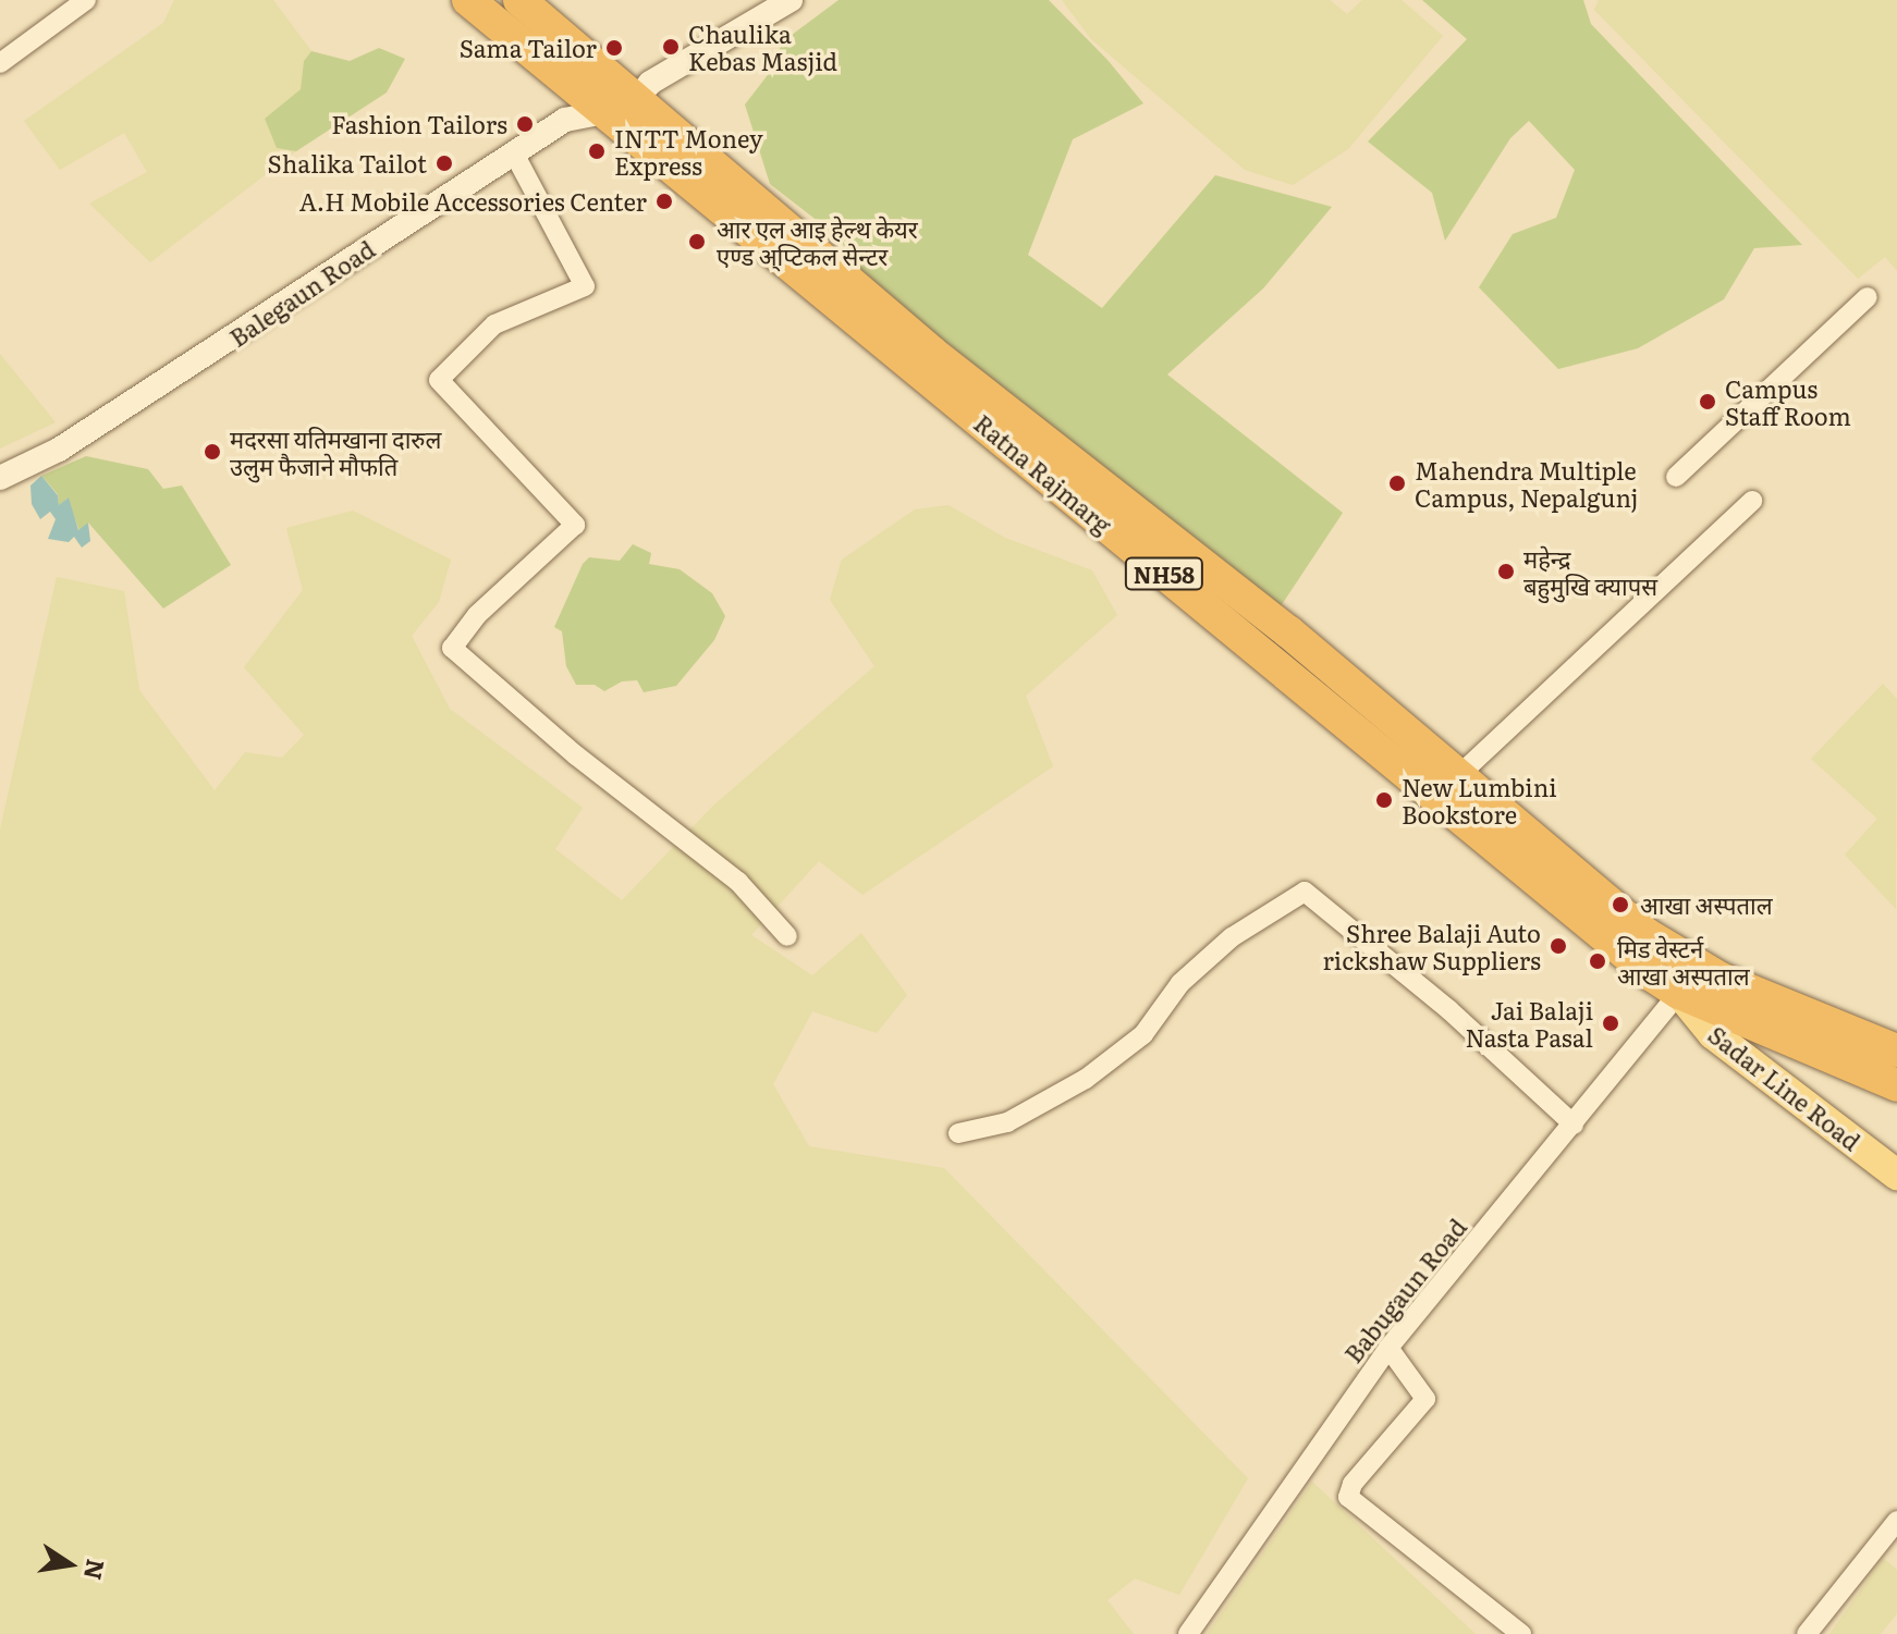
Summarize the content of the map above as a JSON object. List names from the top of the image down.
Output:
{
  "streets": {
    "highway": ["Ratna Rajmarg", "NH58"],
    "main road": ["Sadar Line Road"],
    "street": ["Balegaun Road", "Babugaun Road"]
  },
  "crossings": [
    ["Balegaun Road", "Ratna Rajmarg"],
    ["Ratna Rajmarg", "Sadar Line Road"],
    ["Ratna Rajmarg", "Babugaun Road"],
    ["Sadar Line Road", "Babugaun Road"]
  ],
  "places": [
    "Chaulika Kebas Masjid",
    "Sama Tailor",
    "Fashion Tailors",
    "INTT Money Express",
    "Shalika Tailot",
    "A.H Mobile Accessories Center",
    "आर एल आइ हेल्थ केयर एण्ड अ्प्टिकल सेन्टर",
    "Campus Staff Room",
    "मदरसा यतिमखाना दारुल उलुम फैजाने माैफति",
    "Mahendra Multiple Campus, Nepalgunj",
    "महेन्द्र बहुमुखि क्यापस",
    "New Lumbini Bookstore",
    "आखा अस्पताल",
    "Shree Balaji Auto rickshaw Suppliers",
    "मिड वेस्टर्न आखा अस्पताल",
    "Jai Balaji Nasta Pasal"
  ],
  "north": "right"
}
